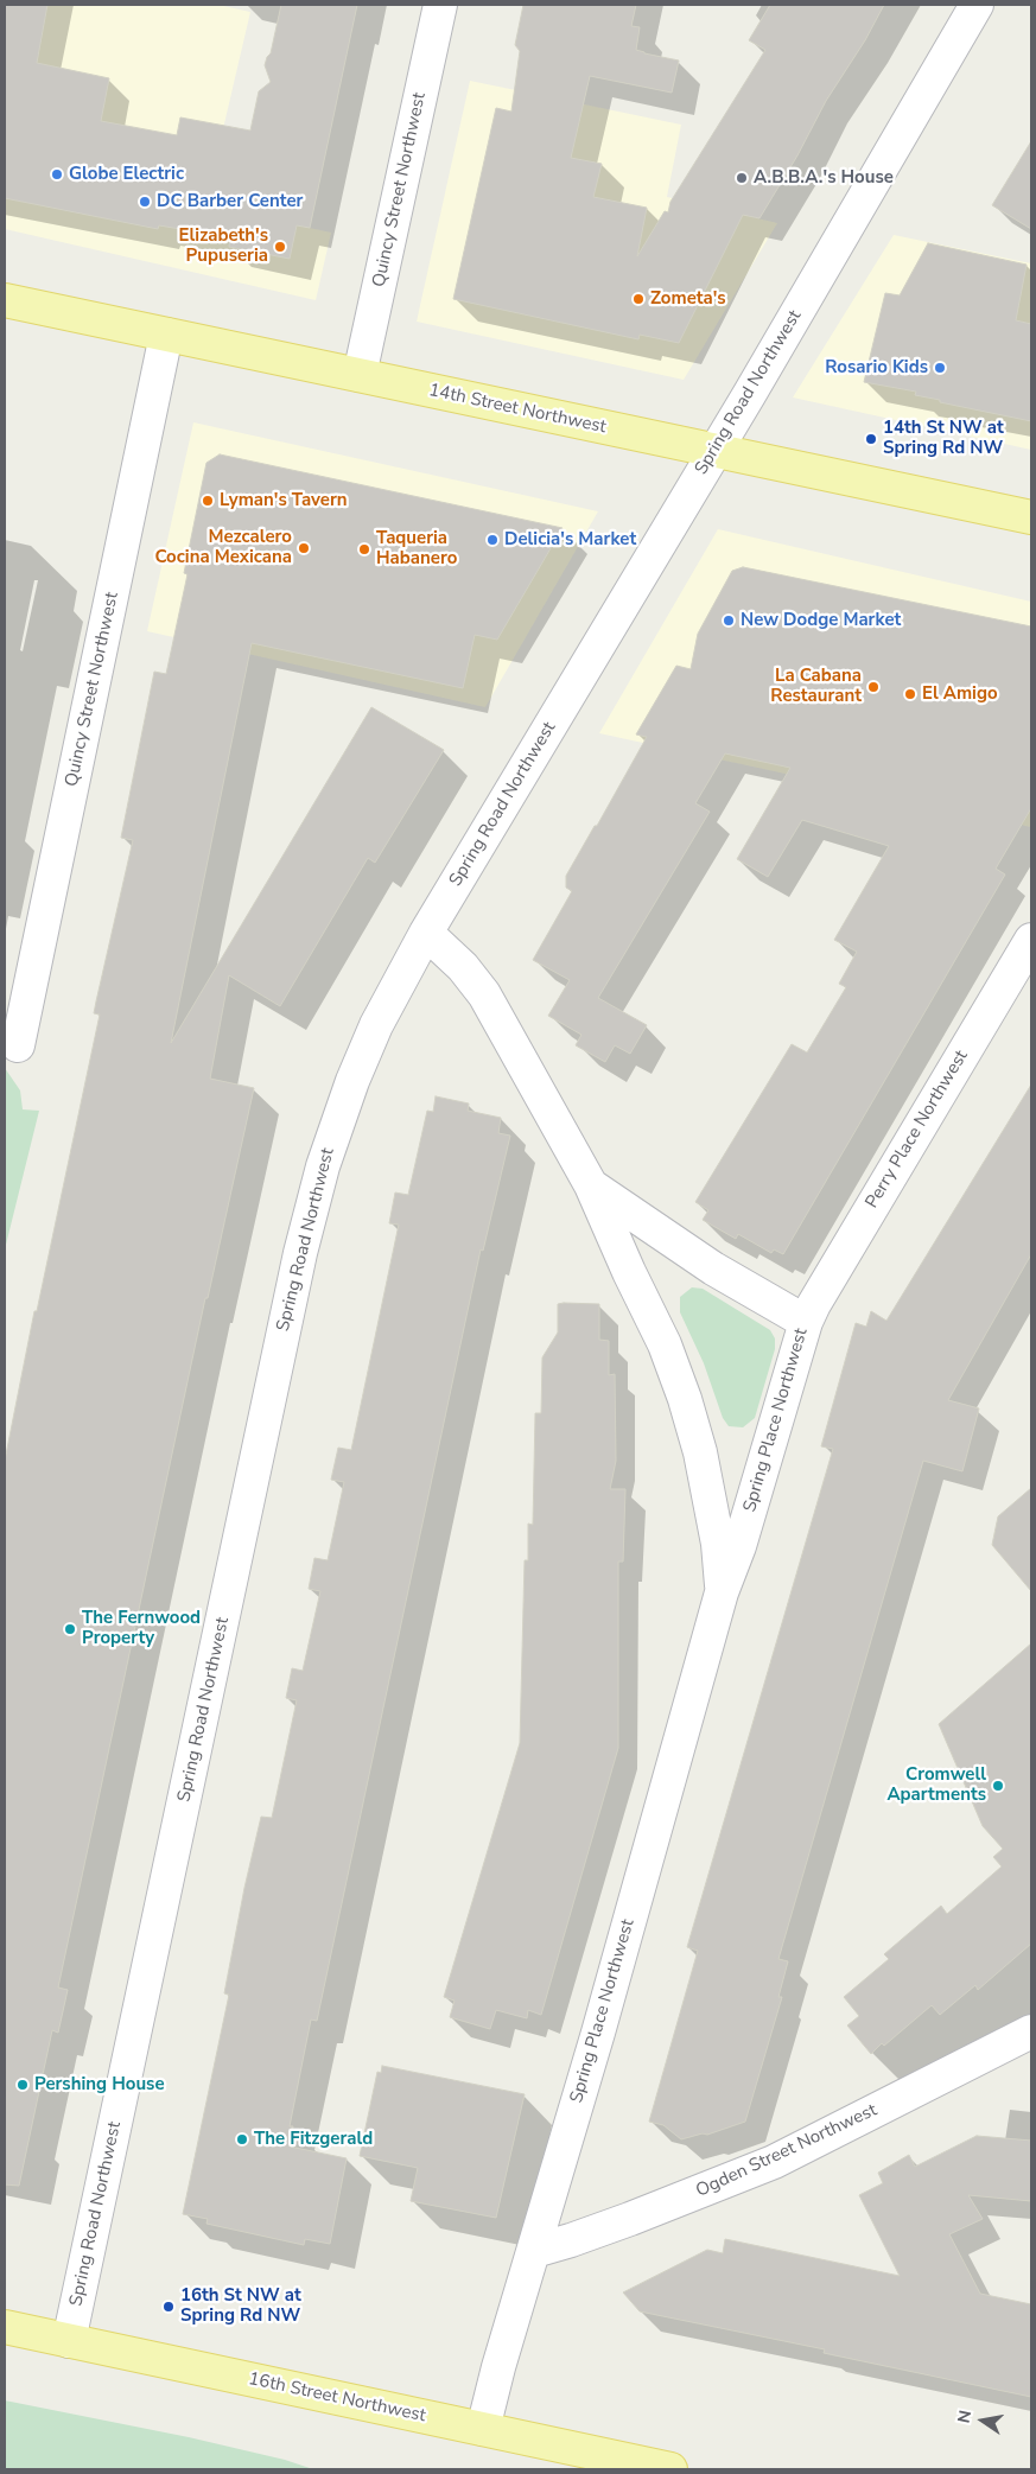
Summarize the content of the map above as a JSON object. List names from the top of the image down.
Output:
{
  "streets": {
    "main road": ["14th Street Northwest", "16th Street Northwest"],
    "street": [
      "Quincy Street Northwest",
      "Spring Road Northwest",
      "Perry Place Northwest",
      "Spring Place Northwest",
      "Ogden Street Northwest"
    ]
  },
  "crossings": [
    ["Quincy Street Northwest", "14th Street Northwest"],
    ["Spring Road Northwest", "14th Street Northwest"],
    ["Spring Road Northwest", "Spring Place Northwest"],
    ["Spring Road Northwest", "16th Street Northwest"],
    ["Perry Place Northwest", "Spring Place Northwest"],
    ["Spring Place Northwest", "Ogden Street Northwest"],
    ["Spring Place Northwest", "16th Street Northwest"]
  ],
  "places": [
    "Globe Electric",
    "A.B.B.A.'s House",
    "DC Barber Center",
    "Elizabeth's Pupuseria",
    "Zometa's",
    "Rosario Kids",
    "14th St NW at Spring Rd NW",
    "Lyman's Tavern",
    "Delicia's Market",
    "Mezcalero Cocina Mexicana",
    "Taqueria Habanero",
    "New Dodge Market",
    "La Cabana Restaurant",
    "El Amigo",
    "The Fernwood Property",
    "Cromwell Apartments",
    "Pershing House",
    "The Fitzgerald",
    "16th St NW at Spring Rd NW"
  ],
  "north": "left"
}
